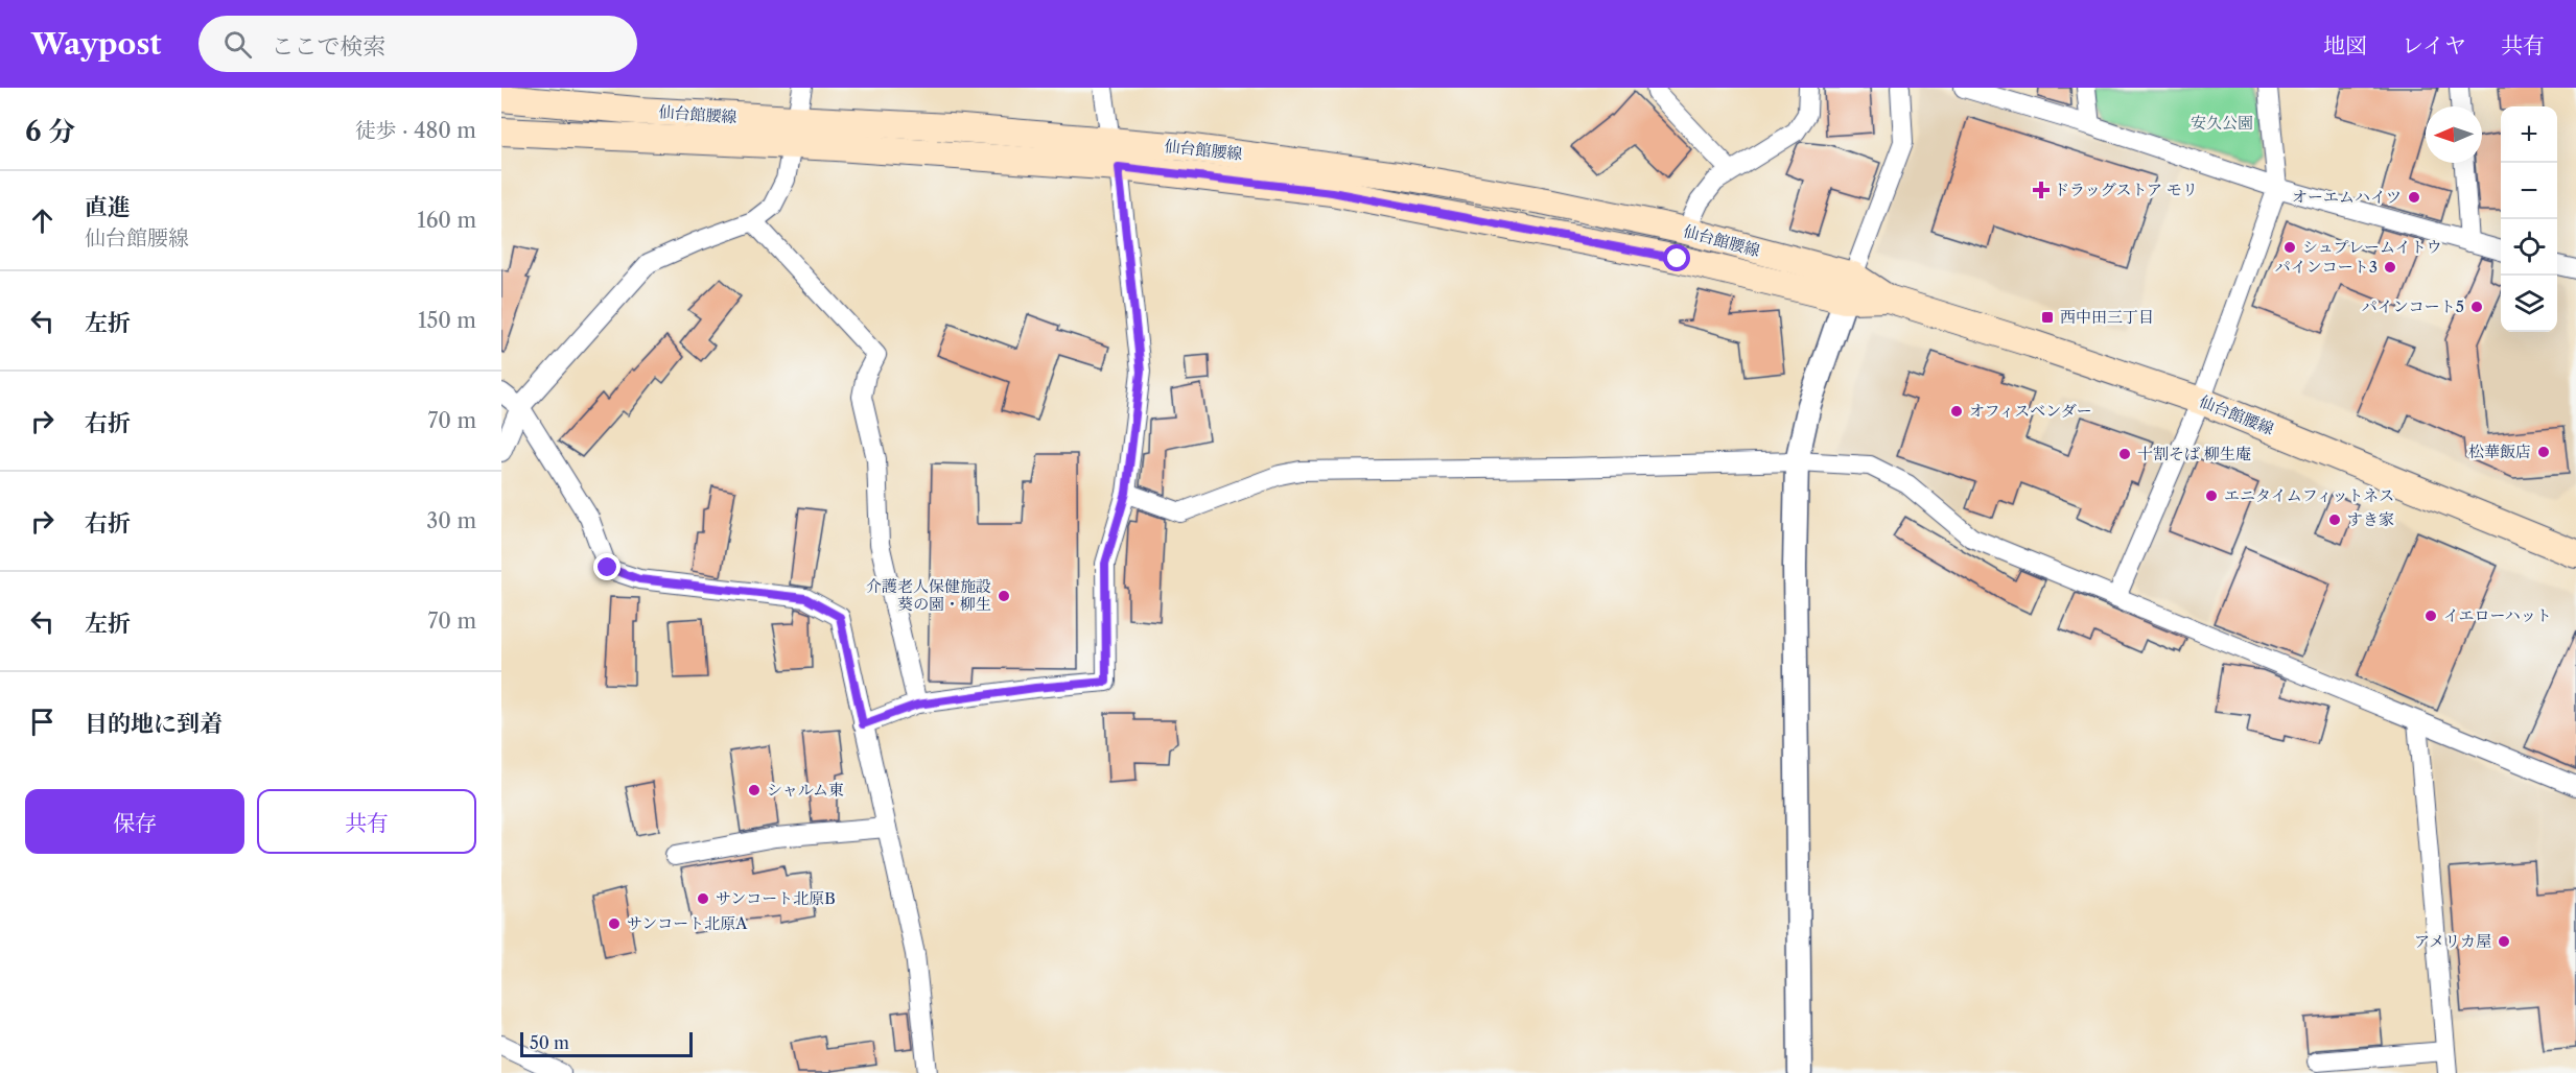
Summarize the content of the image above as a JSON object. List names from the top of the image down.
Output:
{
  "streets": {
    "main road": ["仙台館腰線"]
  },
  "parks": ["安久公園"],
  "places": {
    "health": ["ドラッグストア モリ"],
    "other": [
      "オーエムハイツ",
      "シュプレームイトウ",
      "パインコート3",
      "パインコート5",
      "オフィスベンダー",
      "松華飯店",
      "十割そば 柳生庵",
      "エニタイムフィットネス",
      "すき家",
      "介護老人保健施設 葵の園・柳生",
      "イエローハット",
      "シャルム東",
      "サンコート北原B",
      "サンコート北原A",
      "アメリカ屋"
    ],
    "transit": ["西中田三丁目"]
  },
  "scale_bar": "50 m",
  "north": "left",
  "page": {
    "header": "Waypost",
    "search": "ここで検索",
    "nav": ["地図", "レイヤ", "共有"],
    "heading": ["6 分", "徒歩 · 480 m"],
    "map_buttons": ["+", "−"],
    "list": [
      ["直進", "仙台館腰線", "160 m"],
      ["左折", "150 m"],
      ["右折", "70 m"],
      ["右折", "30 m"],
      ["左折", "70 m"],
      "目的地に到着"
    ],
    "buttons": ["保存", "共有"],
    "scale": "50 m"
  }
}
